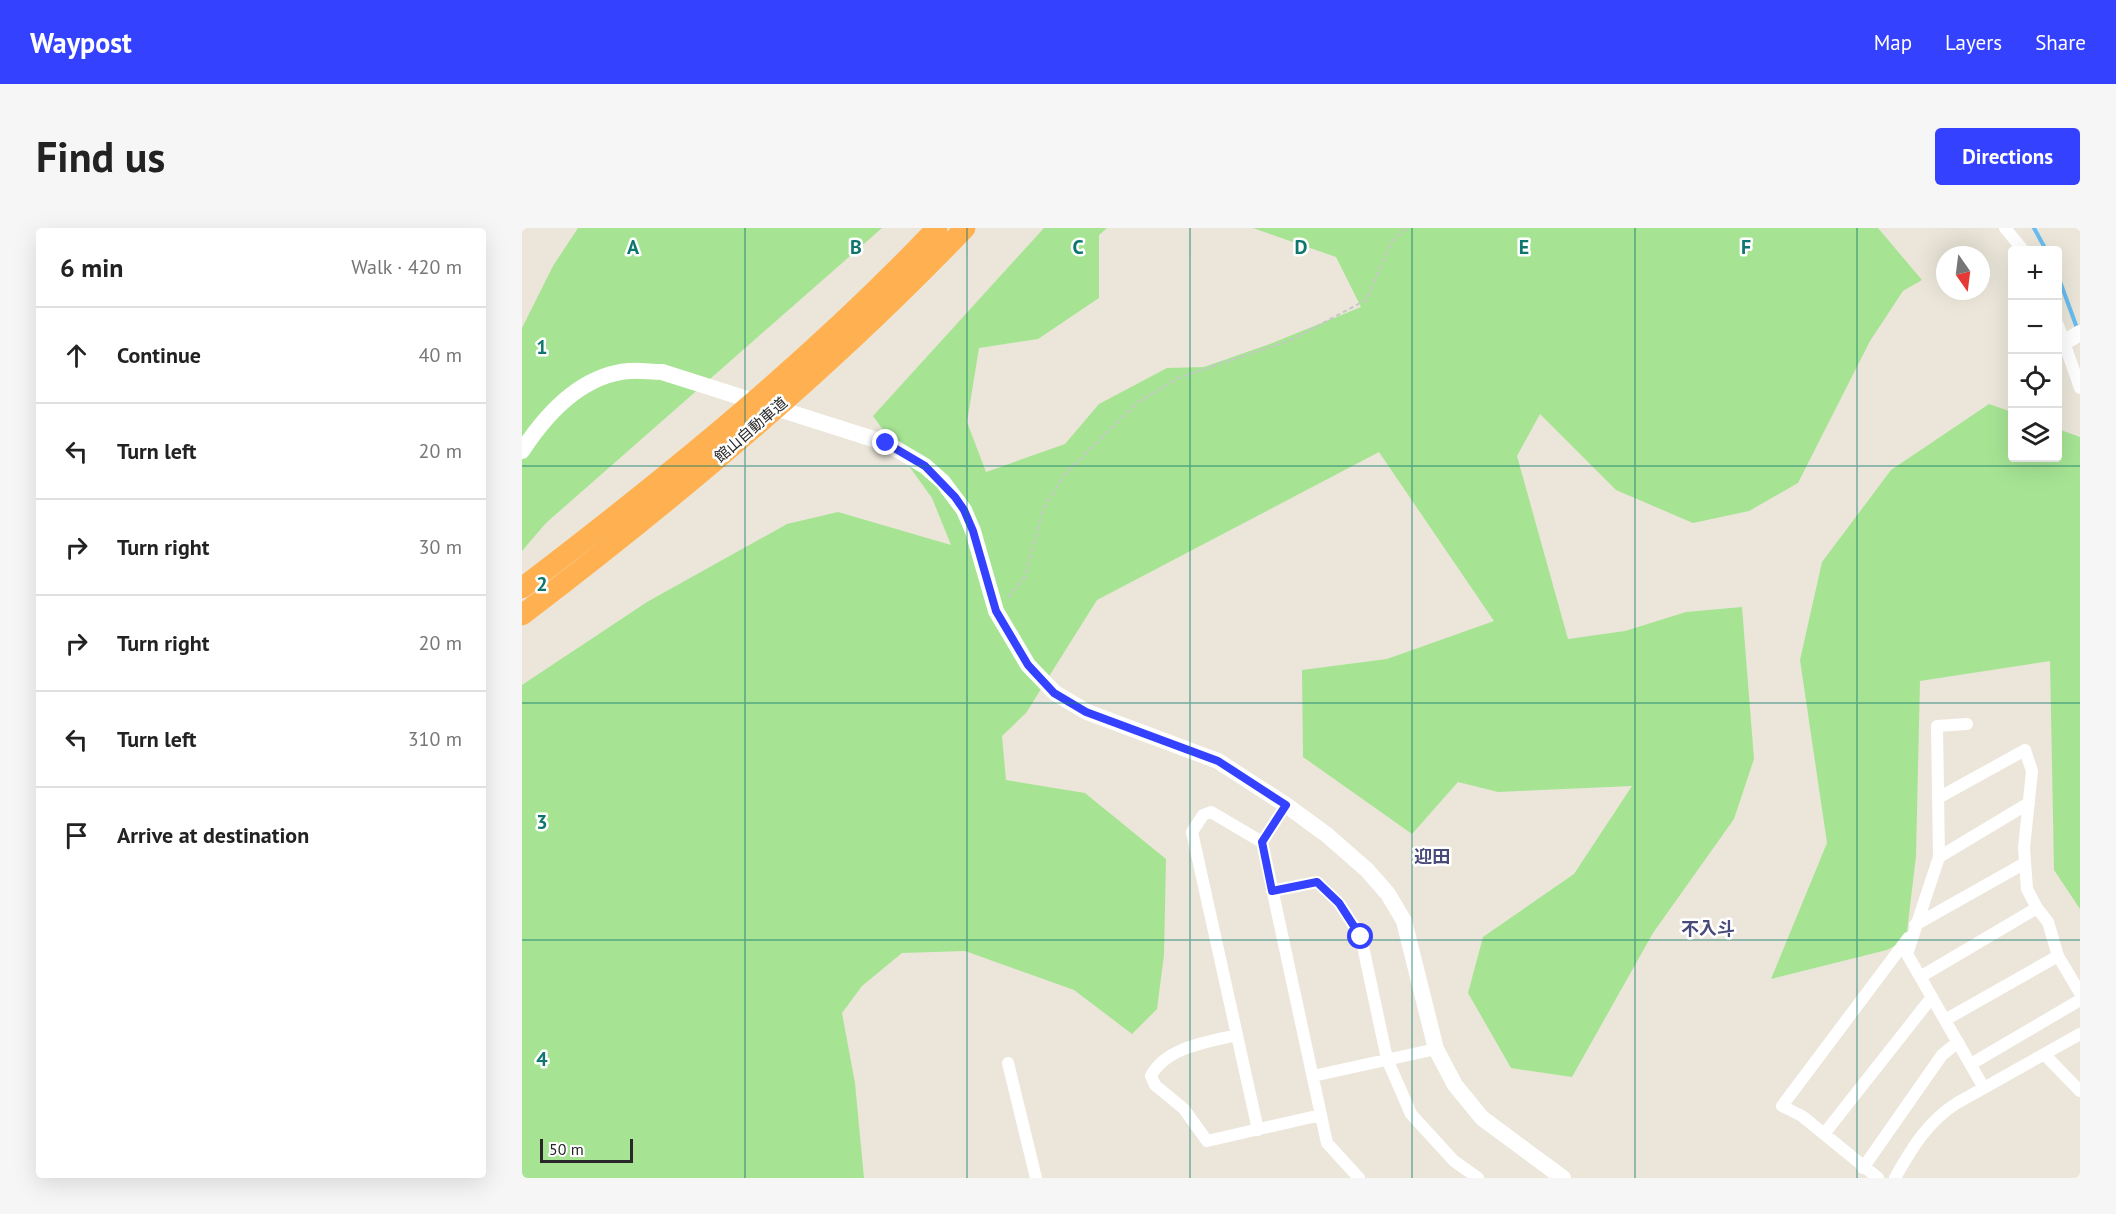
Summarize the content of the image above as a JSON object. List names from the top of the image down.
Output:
{
  "streets": {
    "highway": ["館山自動車道"]
  },
  "districts": ["迎田", "不入斗"],
  "scale_bar": "50 m",
  "north": "bottom",
  "page": {
    "header": "Waypost",
    "nav": ["Map", "Layers", "Share"],
    "buttons": "Directions",
    "title": "Find us",
    "heading": ["6 min", "Walk · 420 m"],
    "map_buttons": ["+", "−"],
    "list": [
      ["Continue", "40 m"],
      ["Turn left", "20 m"],
      ["Turn right", "30 m"],
      ["Turn right", "20 m"],
      ["Turn left", "310 m"],
      "Arrive at destination"
    ],
    "scale": "50 m"
  },
  "grid": {
    "columns": [
      "A",
      "B",
      "C",
      "D",
      "E",
      "F"
    ],
    "rows": [
      "1",
      "2",
      "3",
      "4"
    ]
  }
}
